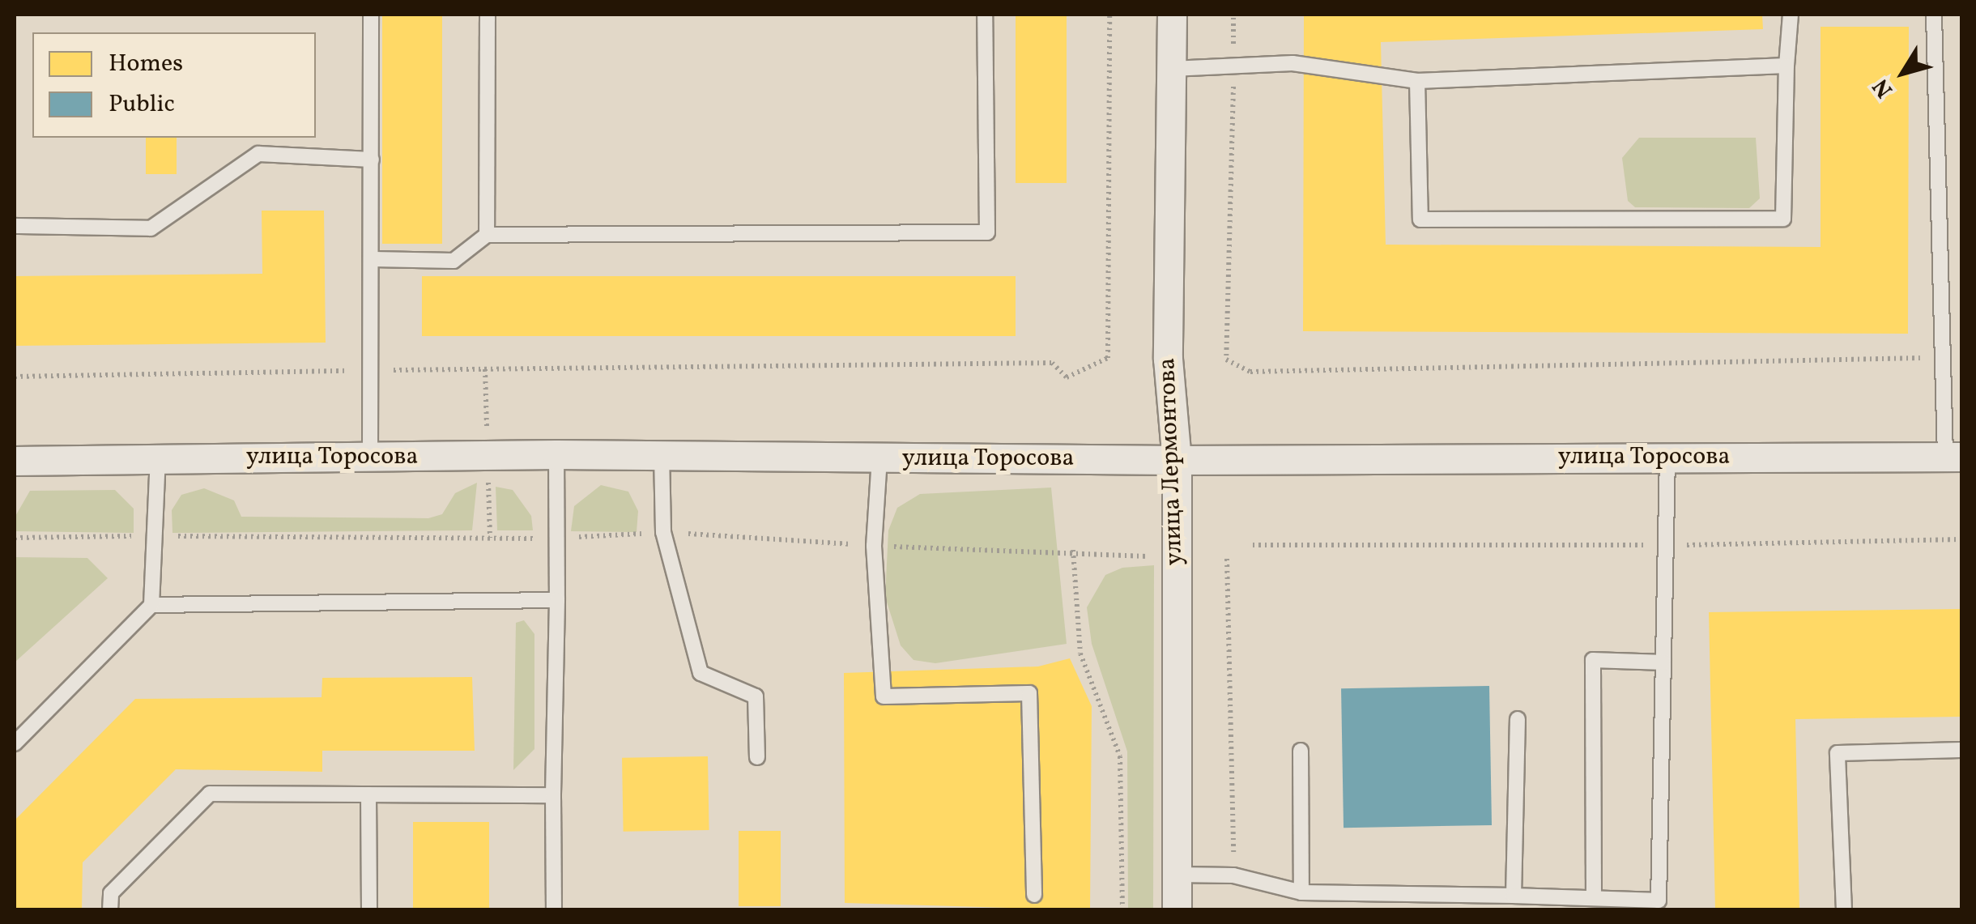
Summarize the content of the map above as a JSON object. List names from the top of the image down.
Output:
{
  "streets": {
    "street": ["улица Торосова", "улица Лермонтова"]
  },
  "crossings": [
    ["улица Торосова", "улица Лермонтова"]
  ],
  "legend": ["Homes", "Public"],
  "north": "bottom left"
}
